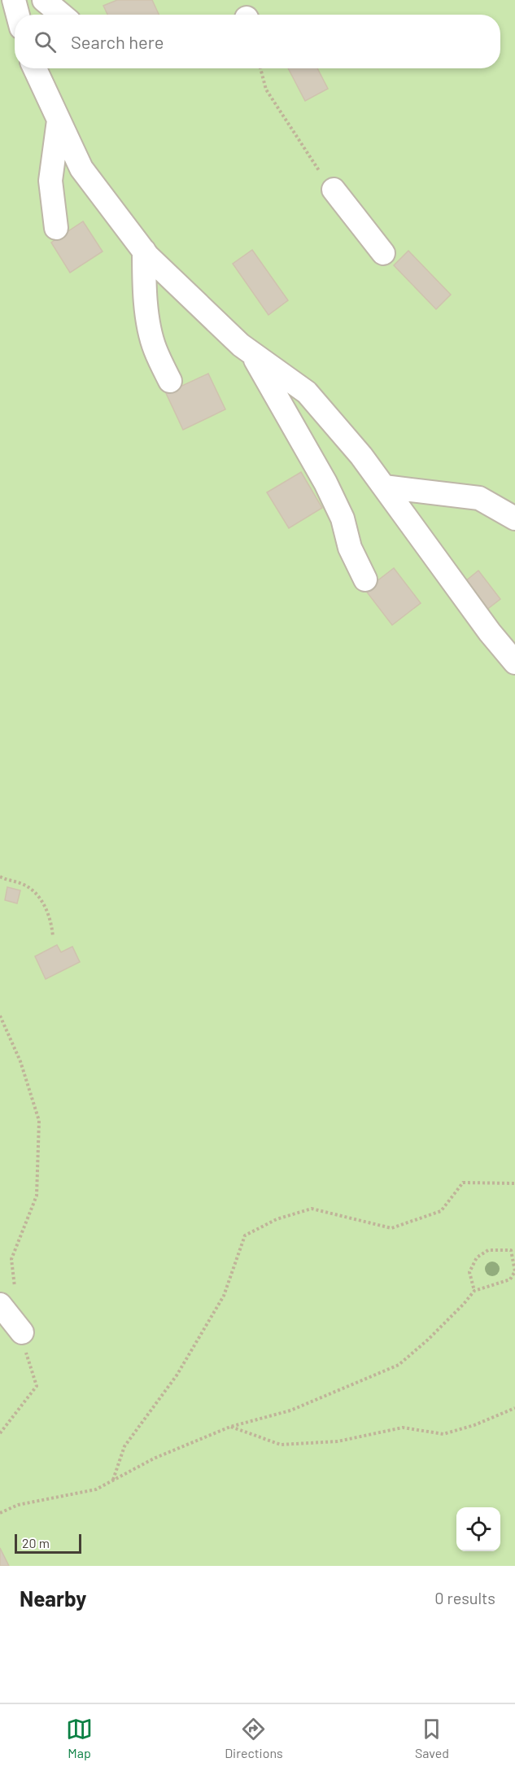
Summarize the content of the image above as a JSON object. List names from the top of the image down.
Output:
{
  "scale_bar": "20 m",
  "page": {
    "search": "Search here",
    "scale": "20 m",
    "heading": ["Nearby", "0 results"],
    "nav": ["Map", "Directions", "Saved"]
  }
}
